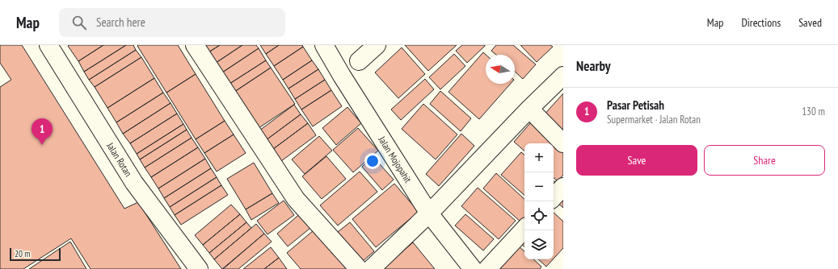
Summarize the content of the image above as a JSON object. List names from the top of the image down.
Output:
{
  "streets": {
    "street": ["Jalan Rotan", "Jalan Mojopahit"]
  },
  "scale_bar": "20 m",
  "north": "left",
  "page": {
    "header": "Map",
    "search": "Search here",
    "nav": ["Map", "Directions", "Saved"],
    "heading": "Nearby",
    "list": [
      {
        "mark": "1",
        "name": "Pasar Petisah",
        "note": "Supermarket · Jalan Rotan",
        "value": "130 m"
      }
    ],
    "pins": "1",
    "buttons": ["Save", "Share"],
    "map_buttons": ["+", "−"],
    "scale": "20 m"
  }
}
